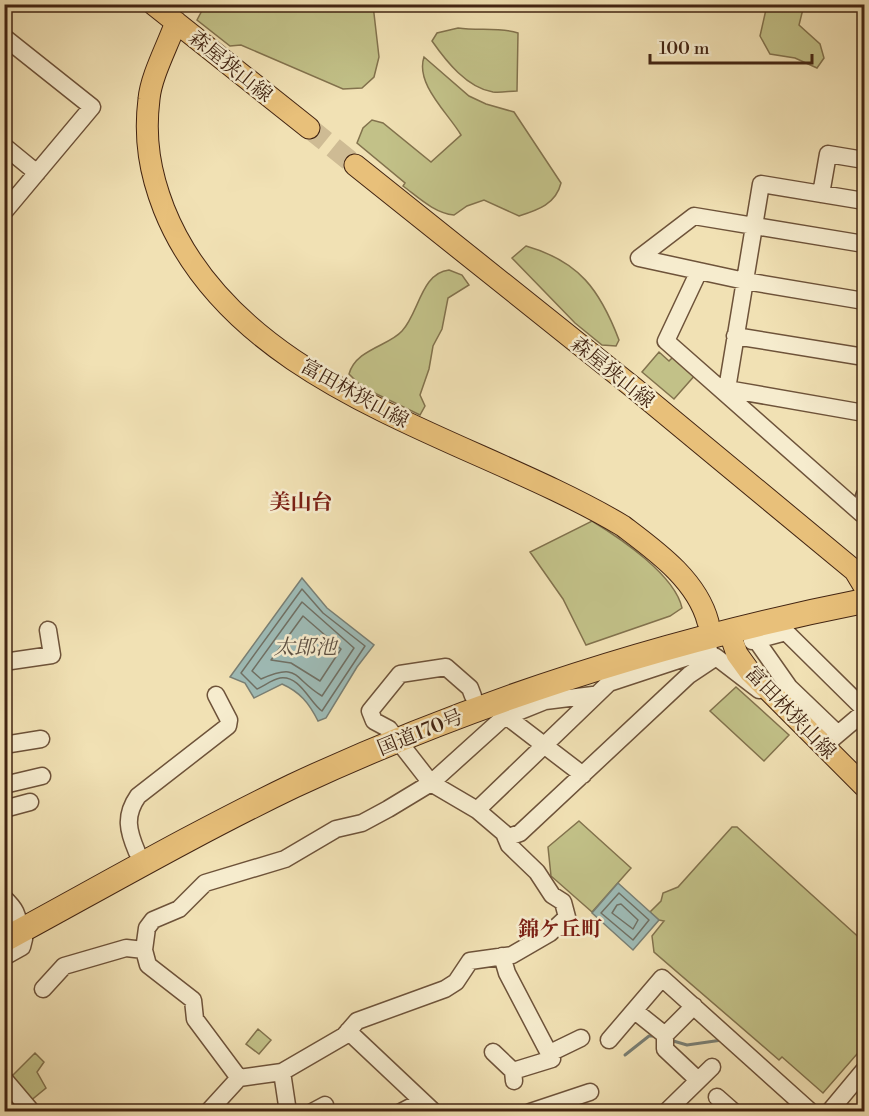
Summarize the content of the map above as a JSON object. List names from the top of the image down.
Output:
{
  "streets": {
    "highway": ["国道170号"],
    "main road": ["森屋狭山線", "富田林狭山線"]
  },
  "crossings": [
    ["森屋狭山線", "富田林狭山線"],
    ["森屋狭山線", "国道170号"],
    ["富田林狭山線", "国道170号"]
  ],
  "districts": ["美山台", "錦ケ丘町"],
  "water": ["太郎池"],
  "scale_bar": "100 m"
}
